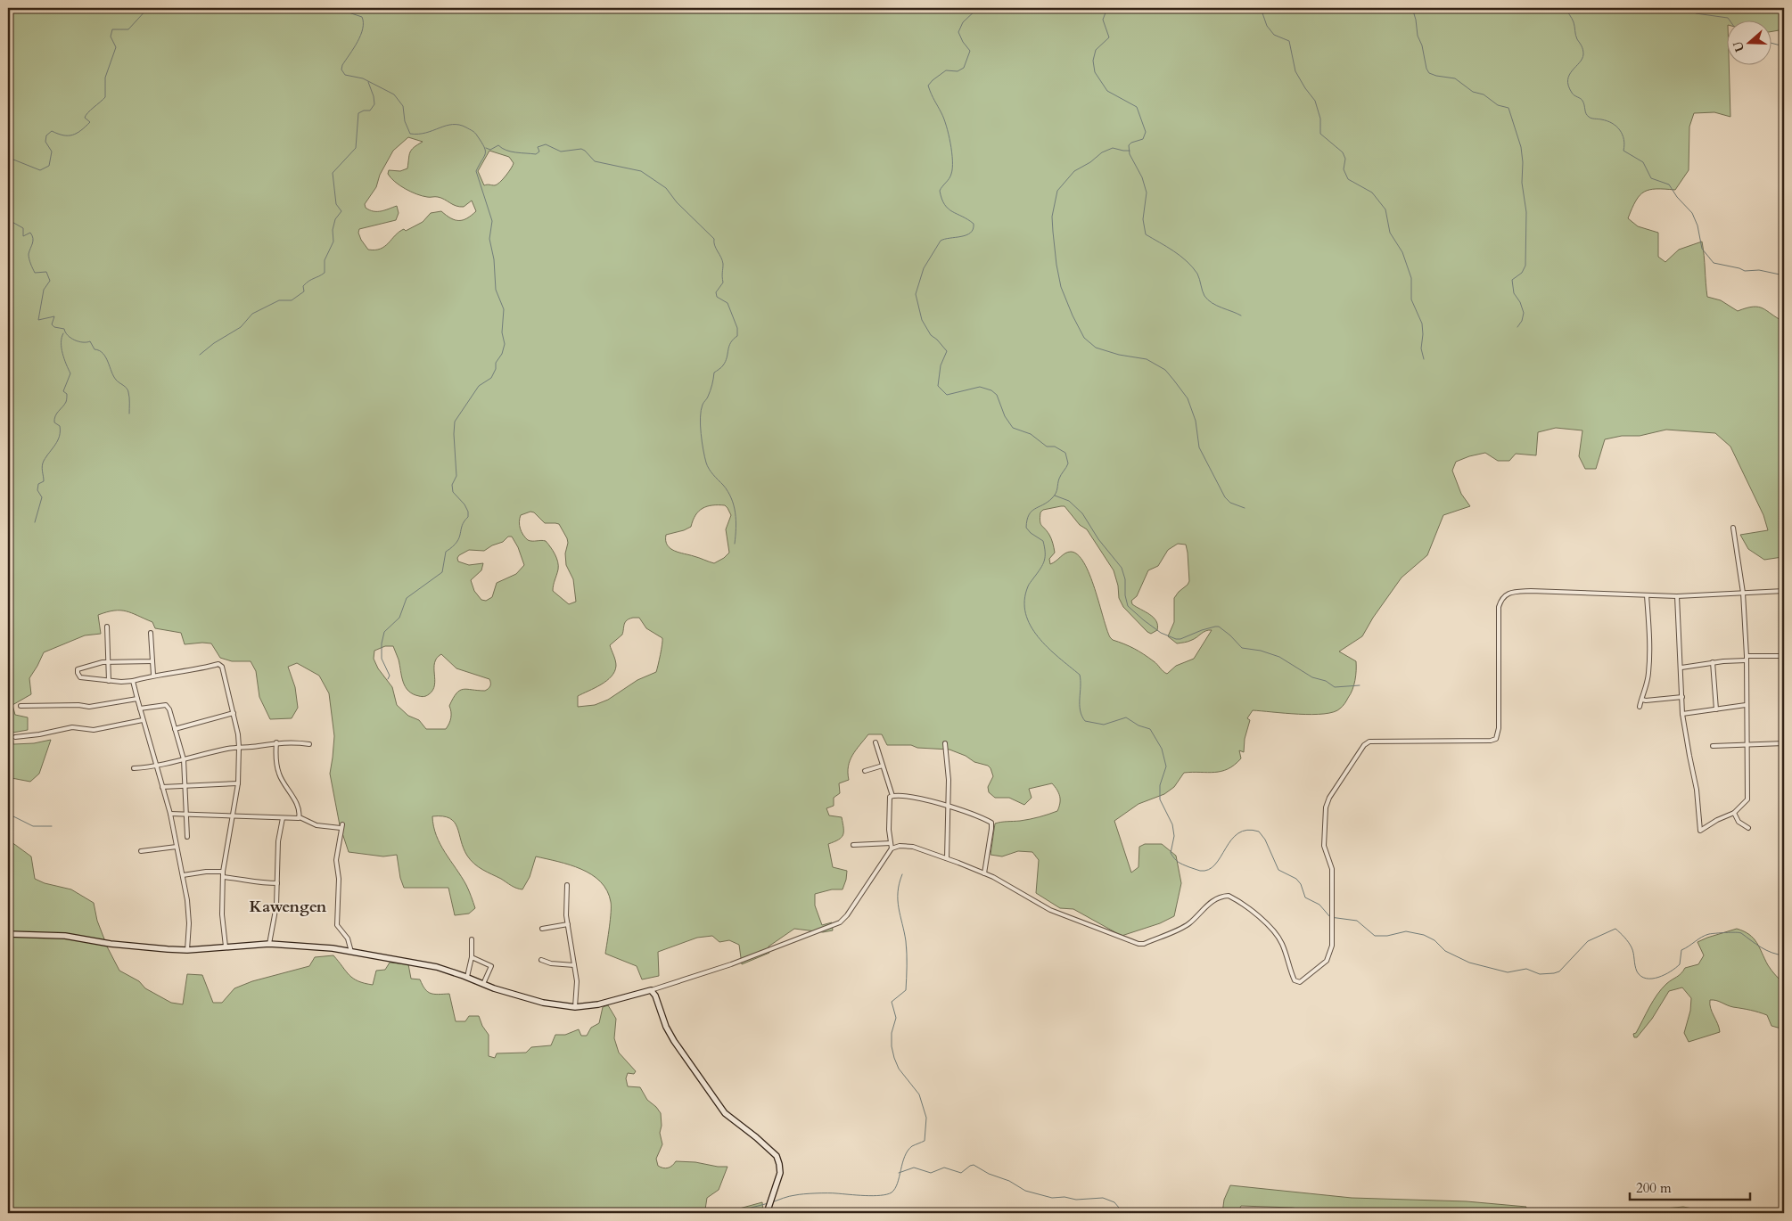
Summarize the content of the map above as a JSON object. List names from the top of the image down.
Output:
{
  "districts": ["Kawengen"],
  "scale_bar": "200 m",
  "north": "left"
}
